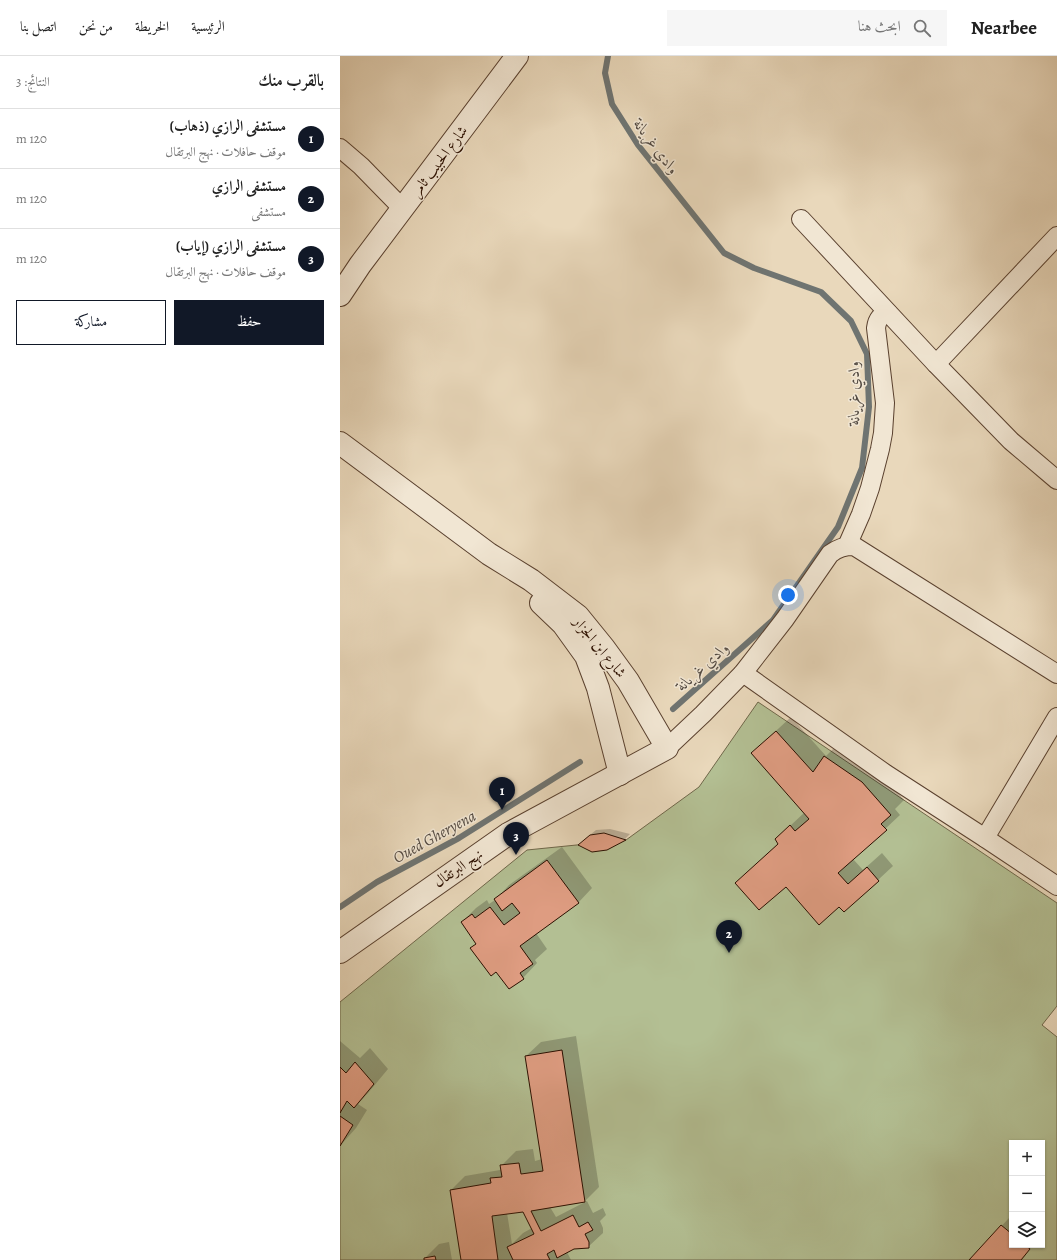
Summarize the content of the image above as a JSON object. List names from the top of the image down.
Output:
{
  "streets": {
    "street": ["شارع الحبيب ثامر", "شارع ابن الجزار", "نهج البرتقال"]
  },
  "crossings": [
    ["شارع ابن الجزار", "نهج البرتقال"]
  ],
  "water": ["وادي غريانة", "Oued Gheryena"],
  "page": {
    "header": "Nearbee",
    "search": "ابحث هنا",
    "nav": [
      "الرئيسية",
      "الخريطة",
      "من نحن",
      "اتصل بنا"
    ],
    "heading": ["بالقرب منك", "النتائج: 3"],
    "list": [
      {
        "mark": "1",
        "name": "مستشفى الرازي (ذهاب)",
        "note": "موقف حافلات · نهج البرتقال",
        "value": "120 m"
      },
      {
        "mark": "2",
        "name": "مستشفى الرازي",
        "note": "مستشفى",
        "value": "120 m"
      },
      {
        "mark": "3",
        "name": "مستشفى الرازي (إياب)",
        "note": "موقف حافلات · نهج البرتقال",
        "value": "120 m"
      }
    ],
    "buttons": ["حفظ", "مشاركة"],
    "pins": ["1", "3", "2"],
    "map_buttons": ["+", "−"]
  }
}
